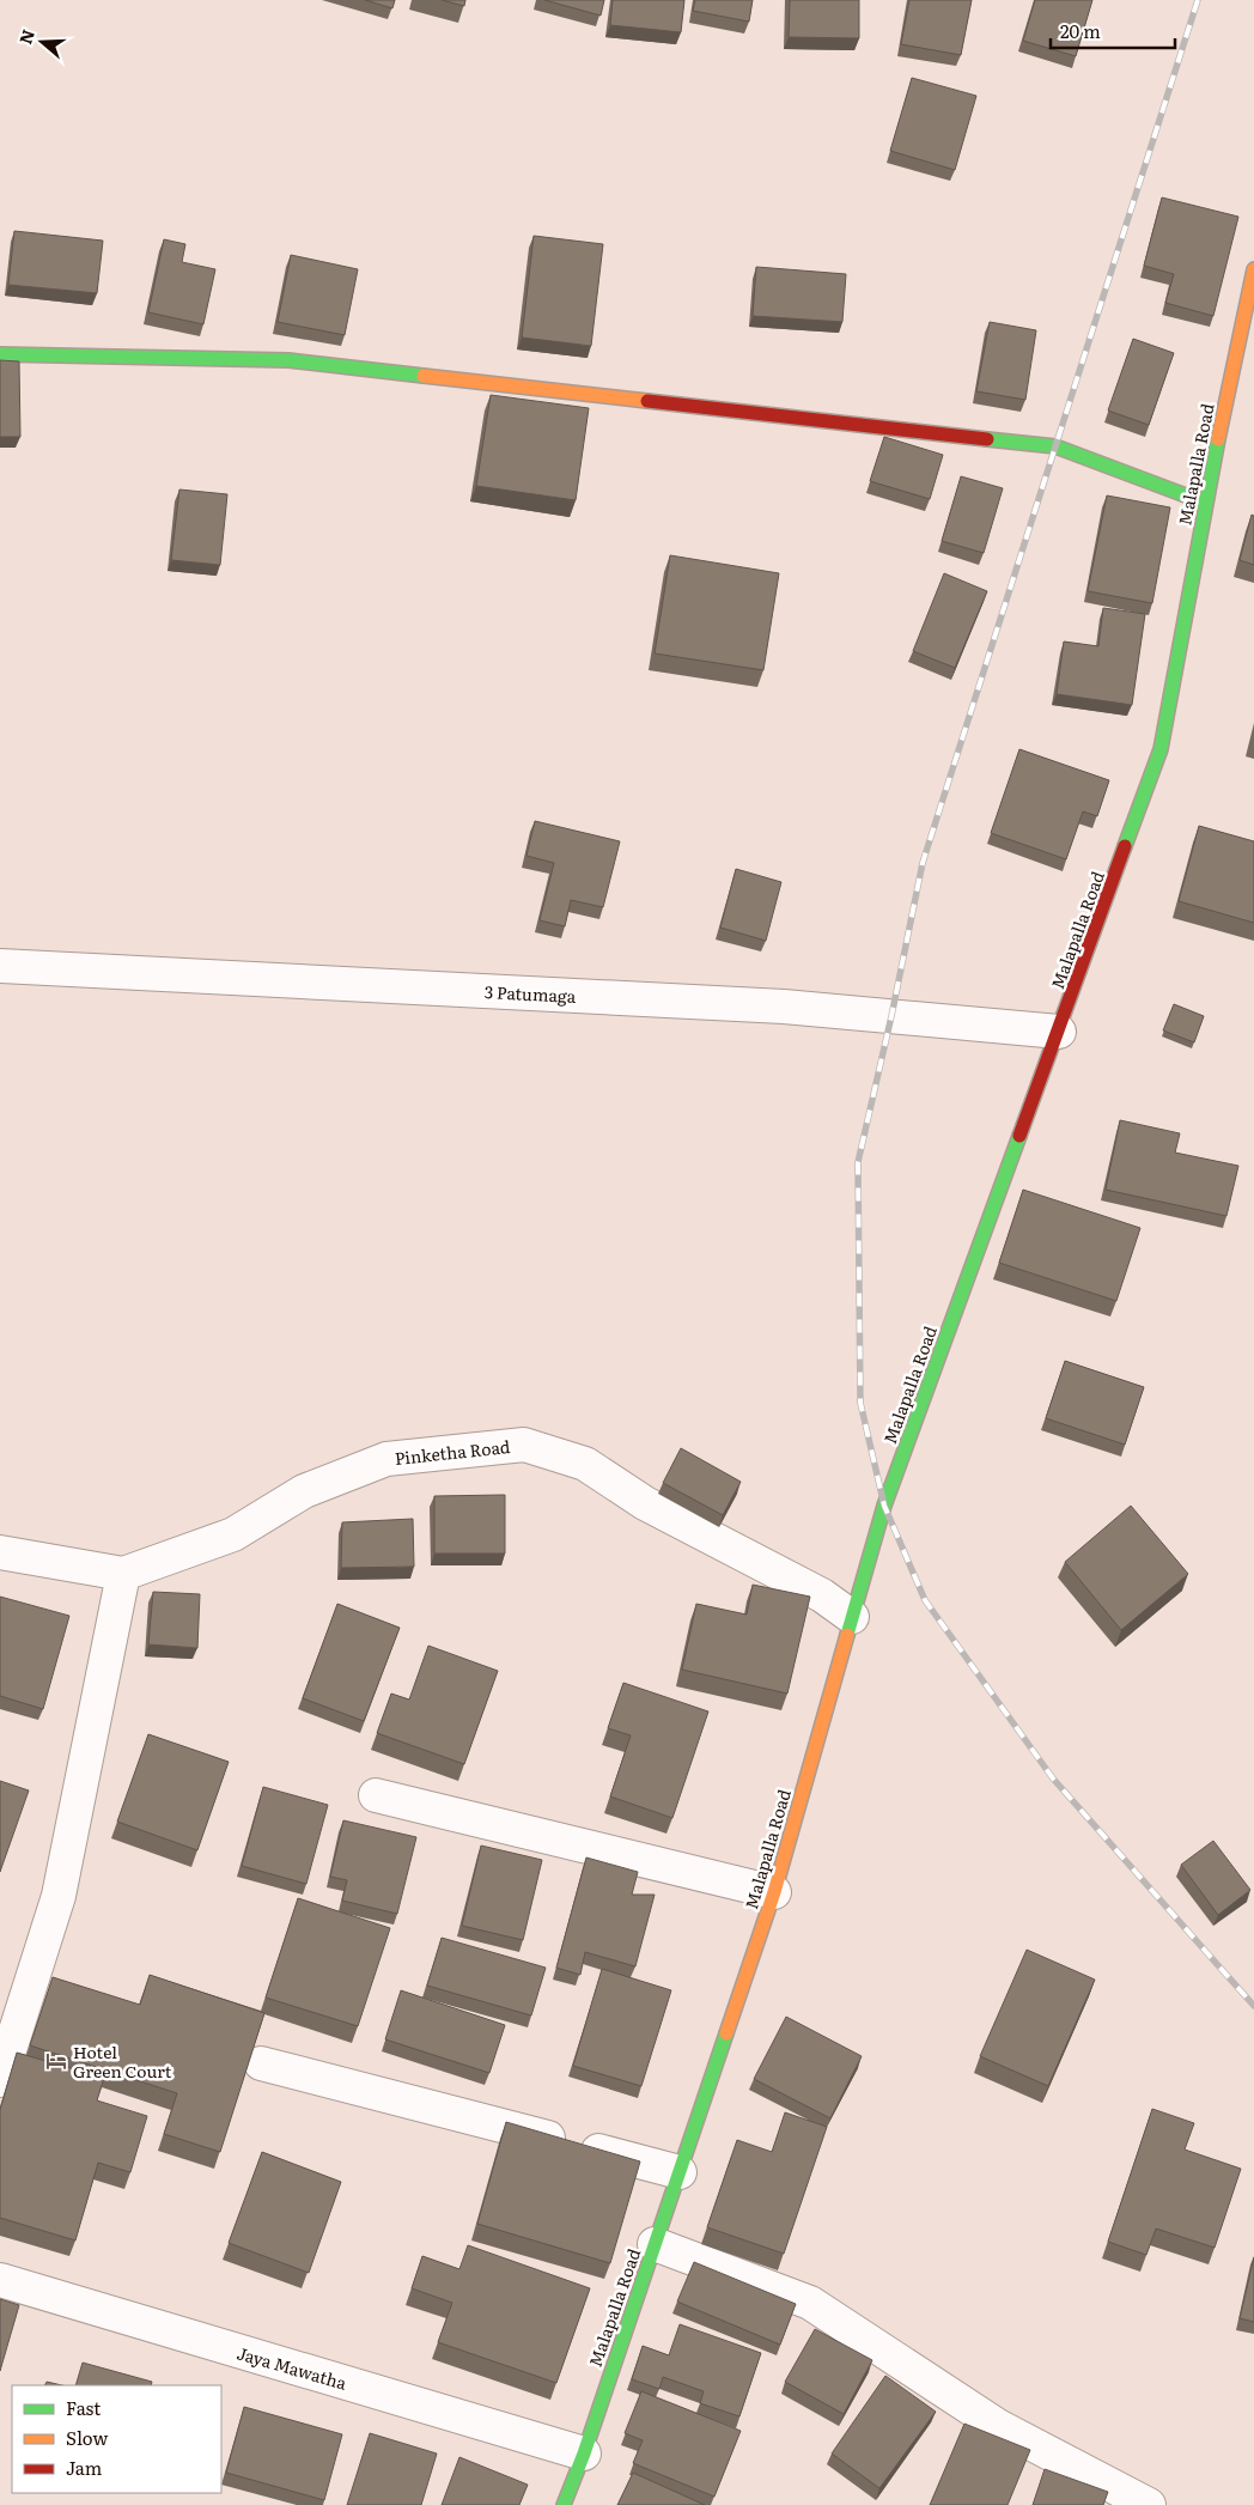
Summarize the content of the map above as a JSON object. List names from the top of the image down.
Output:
{
  "streets": {
    "street": [
      "Malapalla Road",
      "3 Patumaga",
      "Pinketha Road",
      "Jaya Mawatha"
    ]
  },
  "crossings": [
    ["Malapalla Road", "3 Patumaga"],
    ["Malapalla Road", "Pinketha Road"],
    ["Malapalla Road", "Jaya Mawatha"]
  ],
  "places": {
    "hotel": ["Hotel Green Court"]
  },
  "legend": ["Fast", "Slow", "Jam"],
  "scale_bar": "20 m",
  "north": "left"
}
